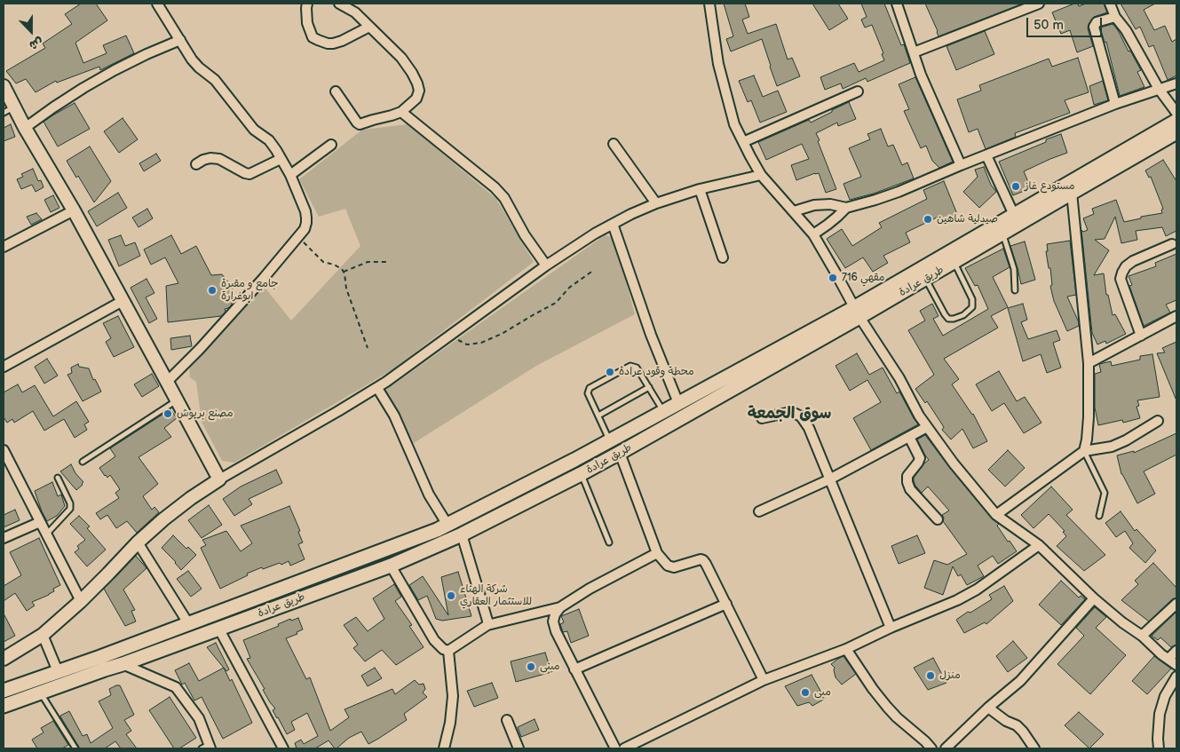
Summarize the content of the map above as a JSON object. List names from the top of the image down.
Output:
{
  "streets": {
    "main road": ["طريق عرادة"]
  },
  "districts": ["سوق الجمعة"],
  "places": [
    "مستودع غاز",
    "صيدلية شاهين",
    "مقهي 716",
    "جامع و مقبرة ابوغرارة",
    "محطة وقود عرادة",
    "مصنع بريوش",
    "شركة الهناء للاستثمار العقاري",
    "مبنى",
    "منزل",
    "مبى"
  ],
  "scale_bar": "50 m",
  "north": "bottom"
}
